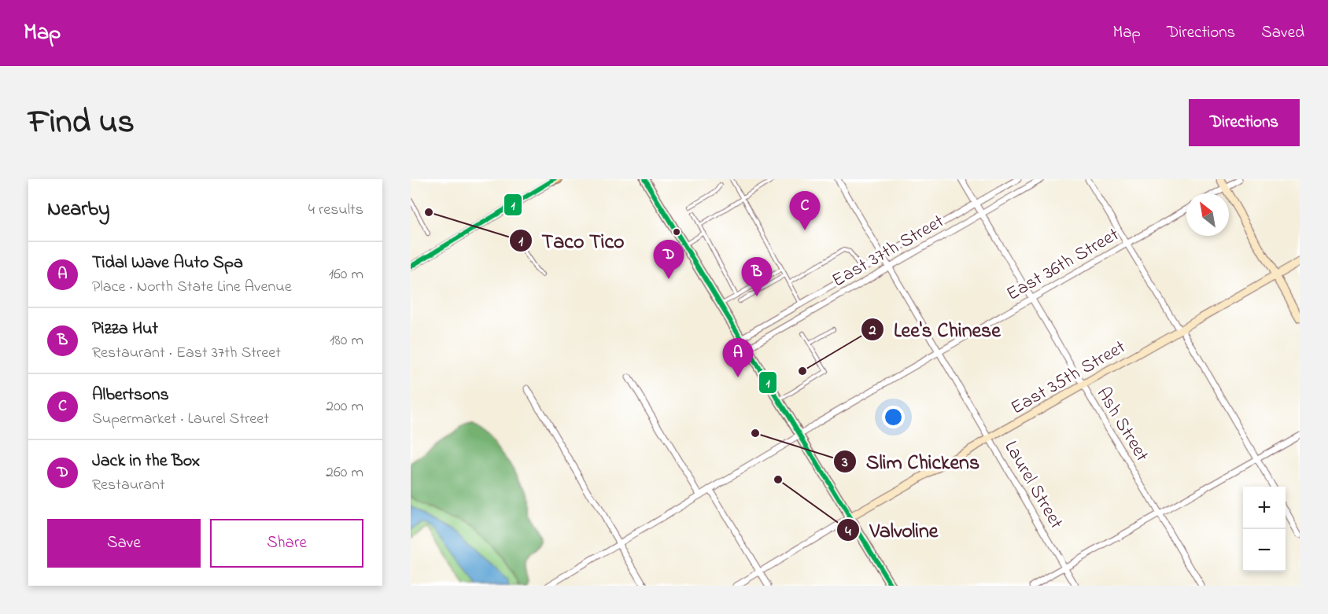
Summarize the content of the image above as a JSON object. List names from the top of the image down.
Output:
{
  "streets": {
    "street": [
      "East 37th Street",
      "East 36th Street",
      "East 35th Street",
      "Ash Street",
      "Laurel Street"
    ]
  },
  "crossings": [
    ["East 37th Street", "Ash Street"],
    ["East 37th Street", "Laurel Street"],
    ["East 36th Street", "Ash Street"],
    ["East 36th Street", "Laurel Street"],
    ["East 35th Street", "Ash Street"],
    ["East 35th Street", "Laurel Street"]
  ],
  "places": [
    "Taco Tico",
    "Lee's Chinese",
    "Slim Chickens",
    "Valvoline"
  ],
  "lines": ["transit line 1"],
  "north": "top left",
  "page": {
    "header": "Map",
    "nav": ["Map", "Directions", "Saved"],
    "title": "Find us",
    "buttons": [
      "Directions",
      ["Save", "Share"]
    ],
    "heading": ["Nearby", "4 results"],
    "pins": [
      "C",
      "D",
      "B",
      "A"
    ],
    "list": [
      {
        "mark": "A",
        "name": "Tidal Wave Auto Spa",
        "note": "Place · North State Line Avenue",
        "value": "160 m"
      },
      {
        "mark": "B",
        "name": "Pizza Hut",
        "note": "Restaurant · East 37th Street",
        "value": "180 m"
      },
      {
        "mark": "C",
        "name": "Albertsons",
        "note": "Supermarket · Laurel Street",
        "value": "200 m"
      },
      {
        "mark": "D",
        "name": "Jack in the Box",
        "note": "Restaurant",
        "value": "260 m"
      }
    ],
    "map_buttons": ["+", "−"]
  }
}
